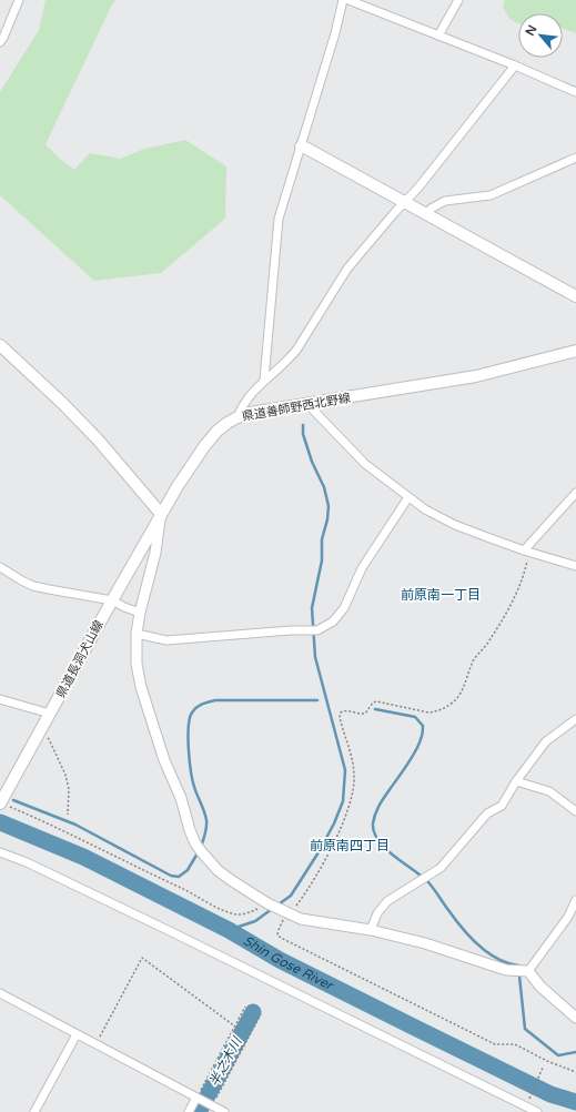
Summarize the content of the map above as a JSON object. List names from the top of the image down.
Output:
{
  "streets": {
    "main road": ["県道善師野西北野線", "県道長洞犬山線"]
  },
  "crossings": [
    ["県道善師野西北野線", "県道長洞犬山線"]
  ],
  "districts": ["前原南一丁目", "前原南四丁目"],
  "water": ["Shin Gose River", "半之木川"],
  "north": "top left"
}
